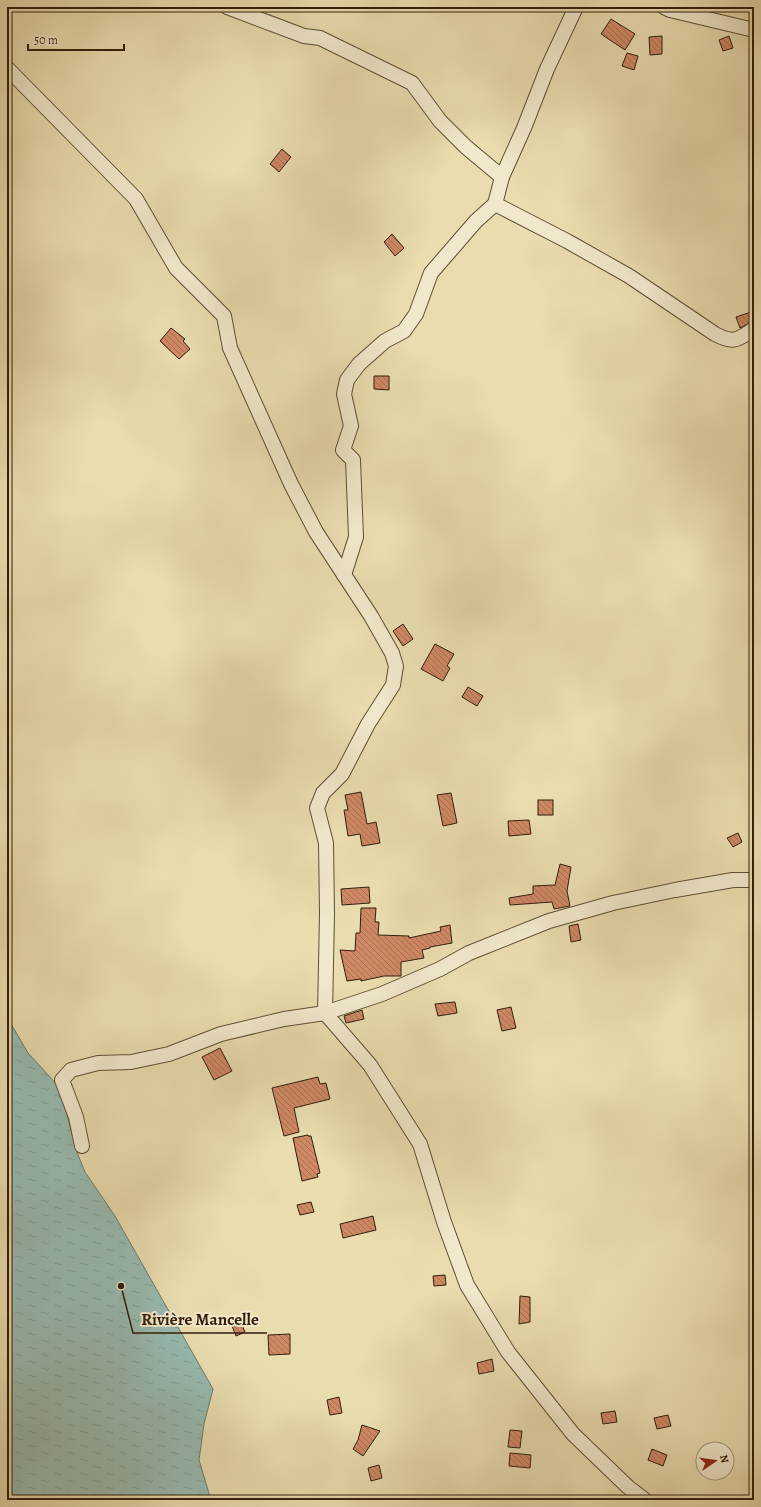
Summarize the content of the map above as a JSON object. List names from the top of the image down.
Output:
{
  "places": ["Rivière Mancelle"],
  "scale_bar": "50 m",
  "north": "right"
}
